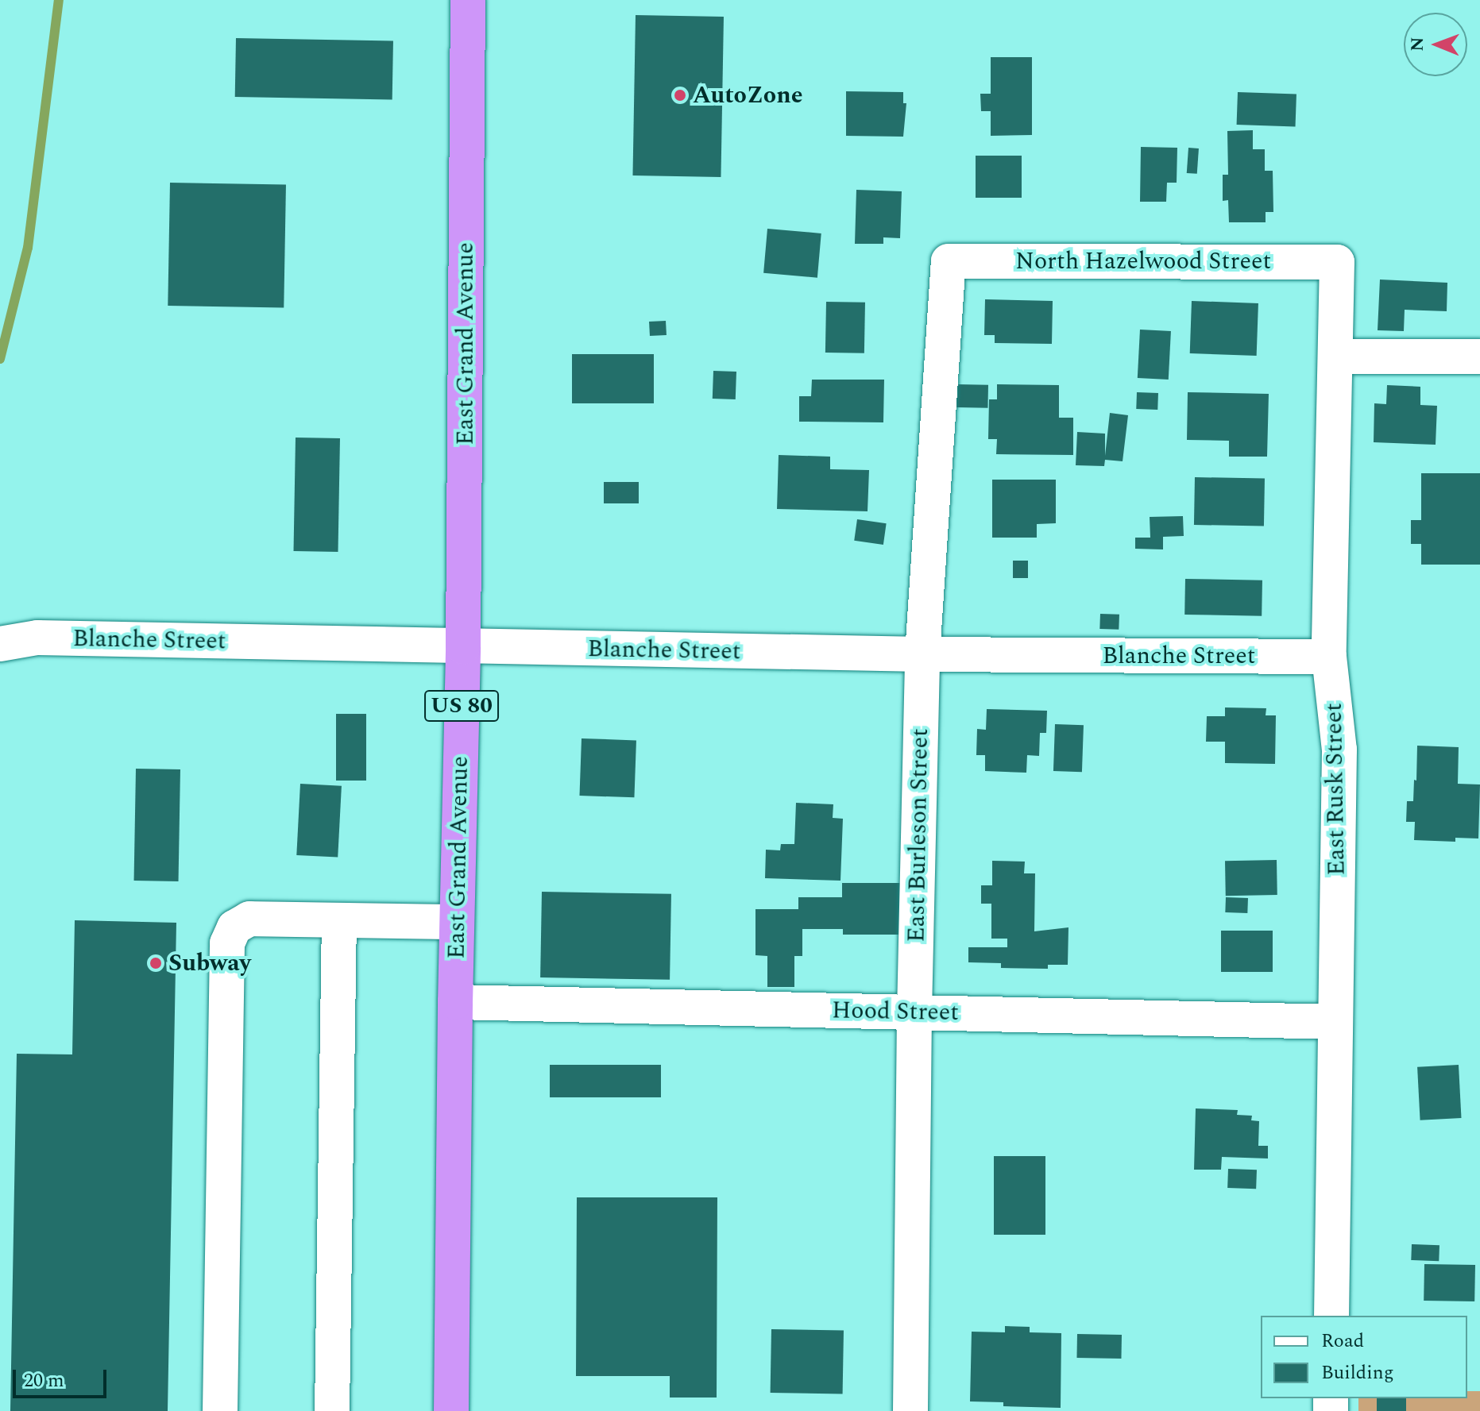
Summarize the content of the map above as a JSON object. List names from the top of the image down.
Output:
{
  "streets": {
    "highway": ["East Grand Avenue", "US 80"],
    "street": [
      "North Hazelwood Street",
      "Blanche Street",
      "East Rusk Street",
      "East Burleson Street",
      "Hood Street"
    ]
  },
  "crossings": [
    ["North Hazelwood Street", "East Rusk Street"],
    ["North Hazelwood Street", "East Burleson Street"],
    ["East Grand Avenue", "Blanche Street"],
    ["East Grand Avenue", "Hood Street"],
    ["Blanche Street", "East Rusk Street"],
    ["Blanche Street", "East Burleson Street"],
    ["East Rusk Street", "Hood Street"],
    ["East Burleson Street", "Hood Street"]
  ],
  "places": ["AutoZone", "Subway"],
  "legend": ["Road", "Building"],
  "scale_bar": "20 m",
  "north": "left"
}
